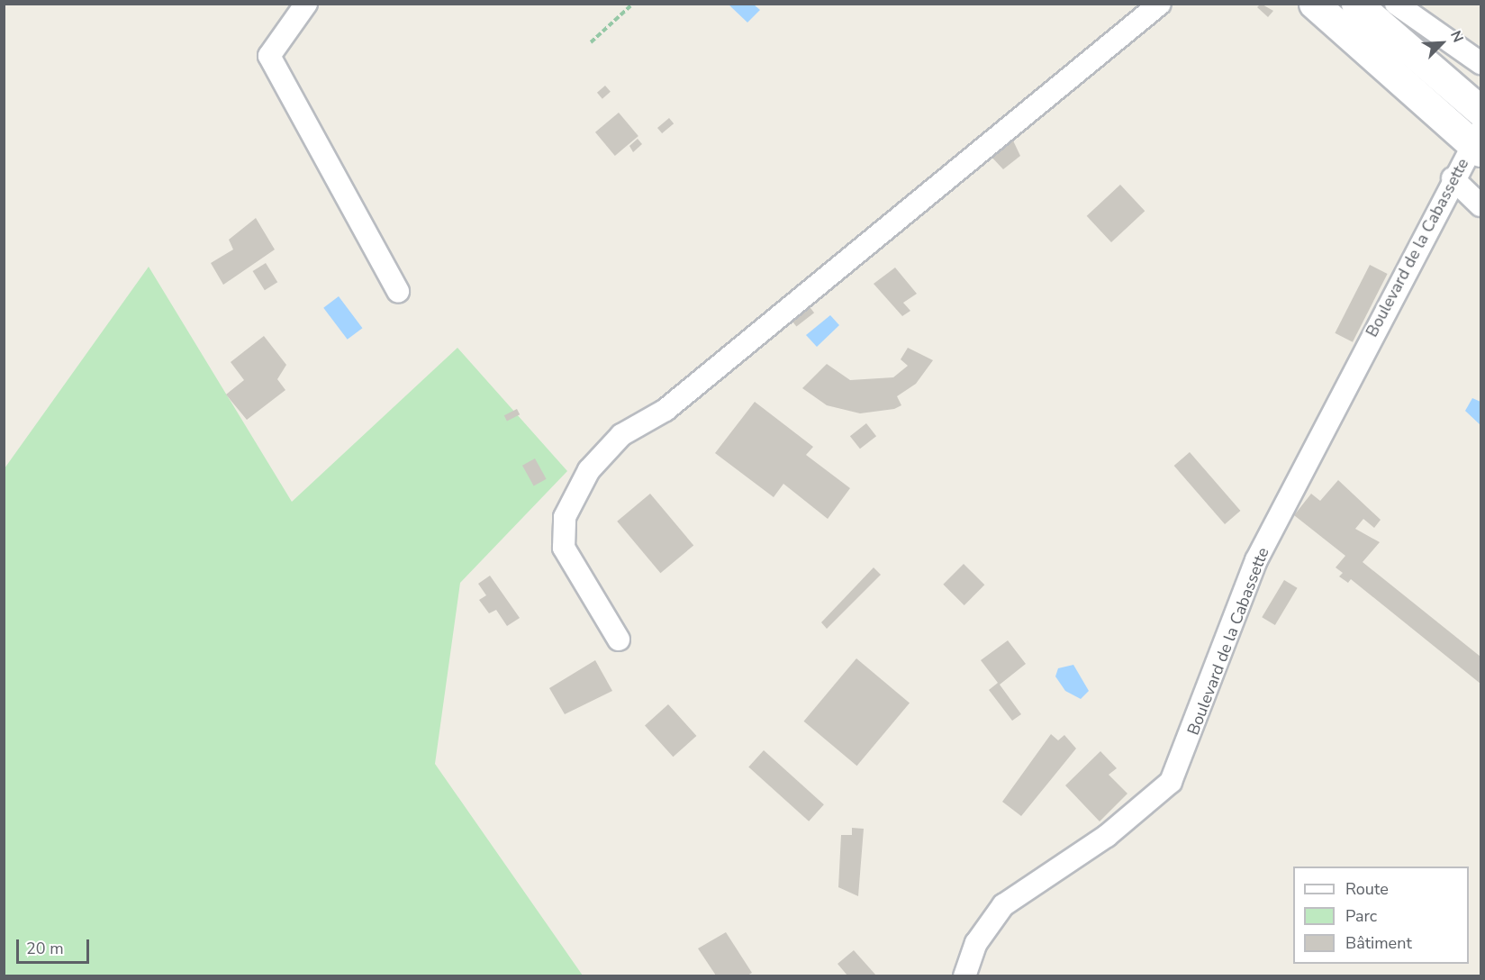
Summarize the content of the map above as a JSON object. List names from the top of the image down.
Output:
{
  "streets": {
    "street": ["Boulevard de la Cabassette"]
  },
  "legend": ["Route", "Parc", "Bâtiment"],
  "scale_bar": "20 m",
  "north": "top right"
}
